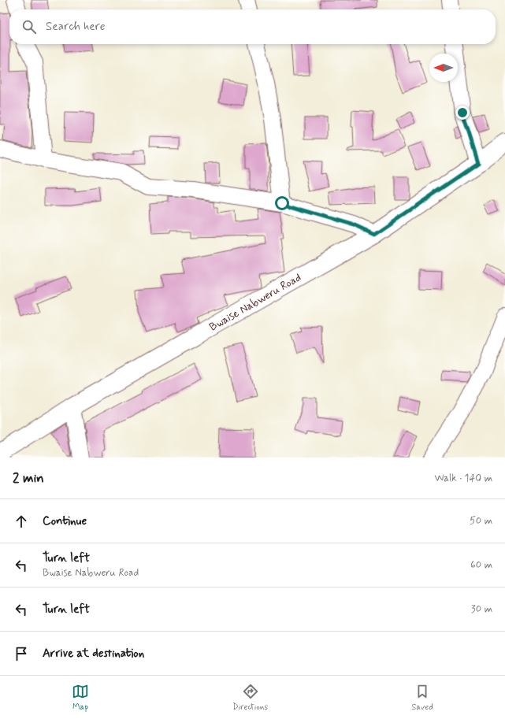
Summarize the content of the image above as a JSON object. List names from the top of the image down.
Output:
{
  "streets": {
    "main road": ["Bwaise Nabweru Road"]
  },
  "north": "left",
  "page": {
    "search": "Search here",
    "heading": ["2 min", "Walk · 140 m"],
    "list": [
      ["Continue", "50 m"],
      ["Turn left", "Bwaise Nabweru Road", "60 m"],
      ["Turn left", "30 m"],
      "Arrive at destination"
    ],
    "nav": ["Map", "Directions", "Saved"]
  }
}
